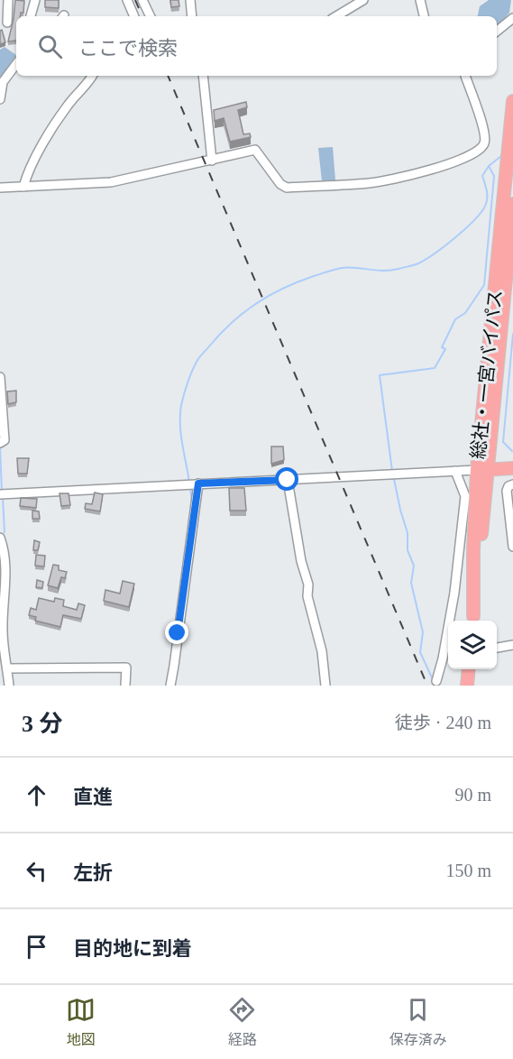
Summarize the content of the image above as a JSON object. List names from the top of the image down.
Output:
{
  "streets": {
    "highway": ["総社・一宮バイパス"]
  },
  "page": {
    "search": "ここで検索",
    "heading": ["3 分", "徒歩 · 240 m"],
    "list": [
      ["直進", "90 m"],
      ["左折", "150 m"],
      "目的地に到着"
    ],
    "nav": ["地図", "経路", "保存済み"]
  }
}
